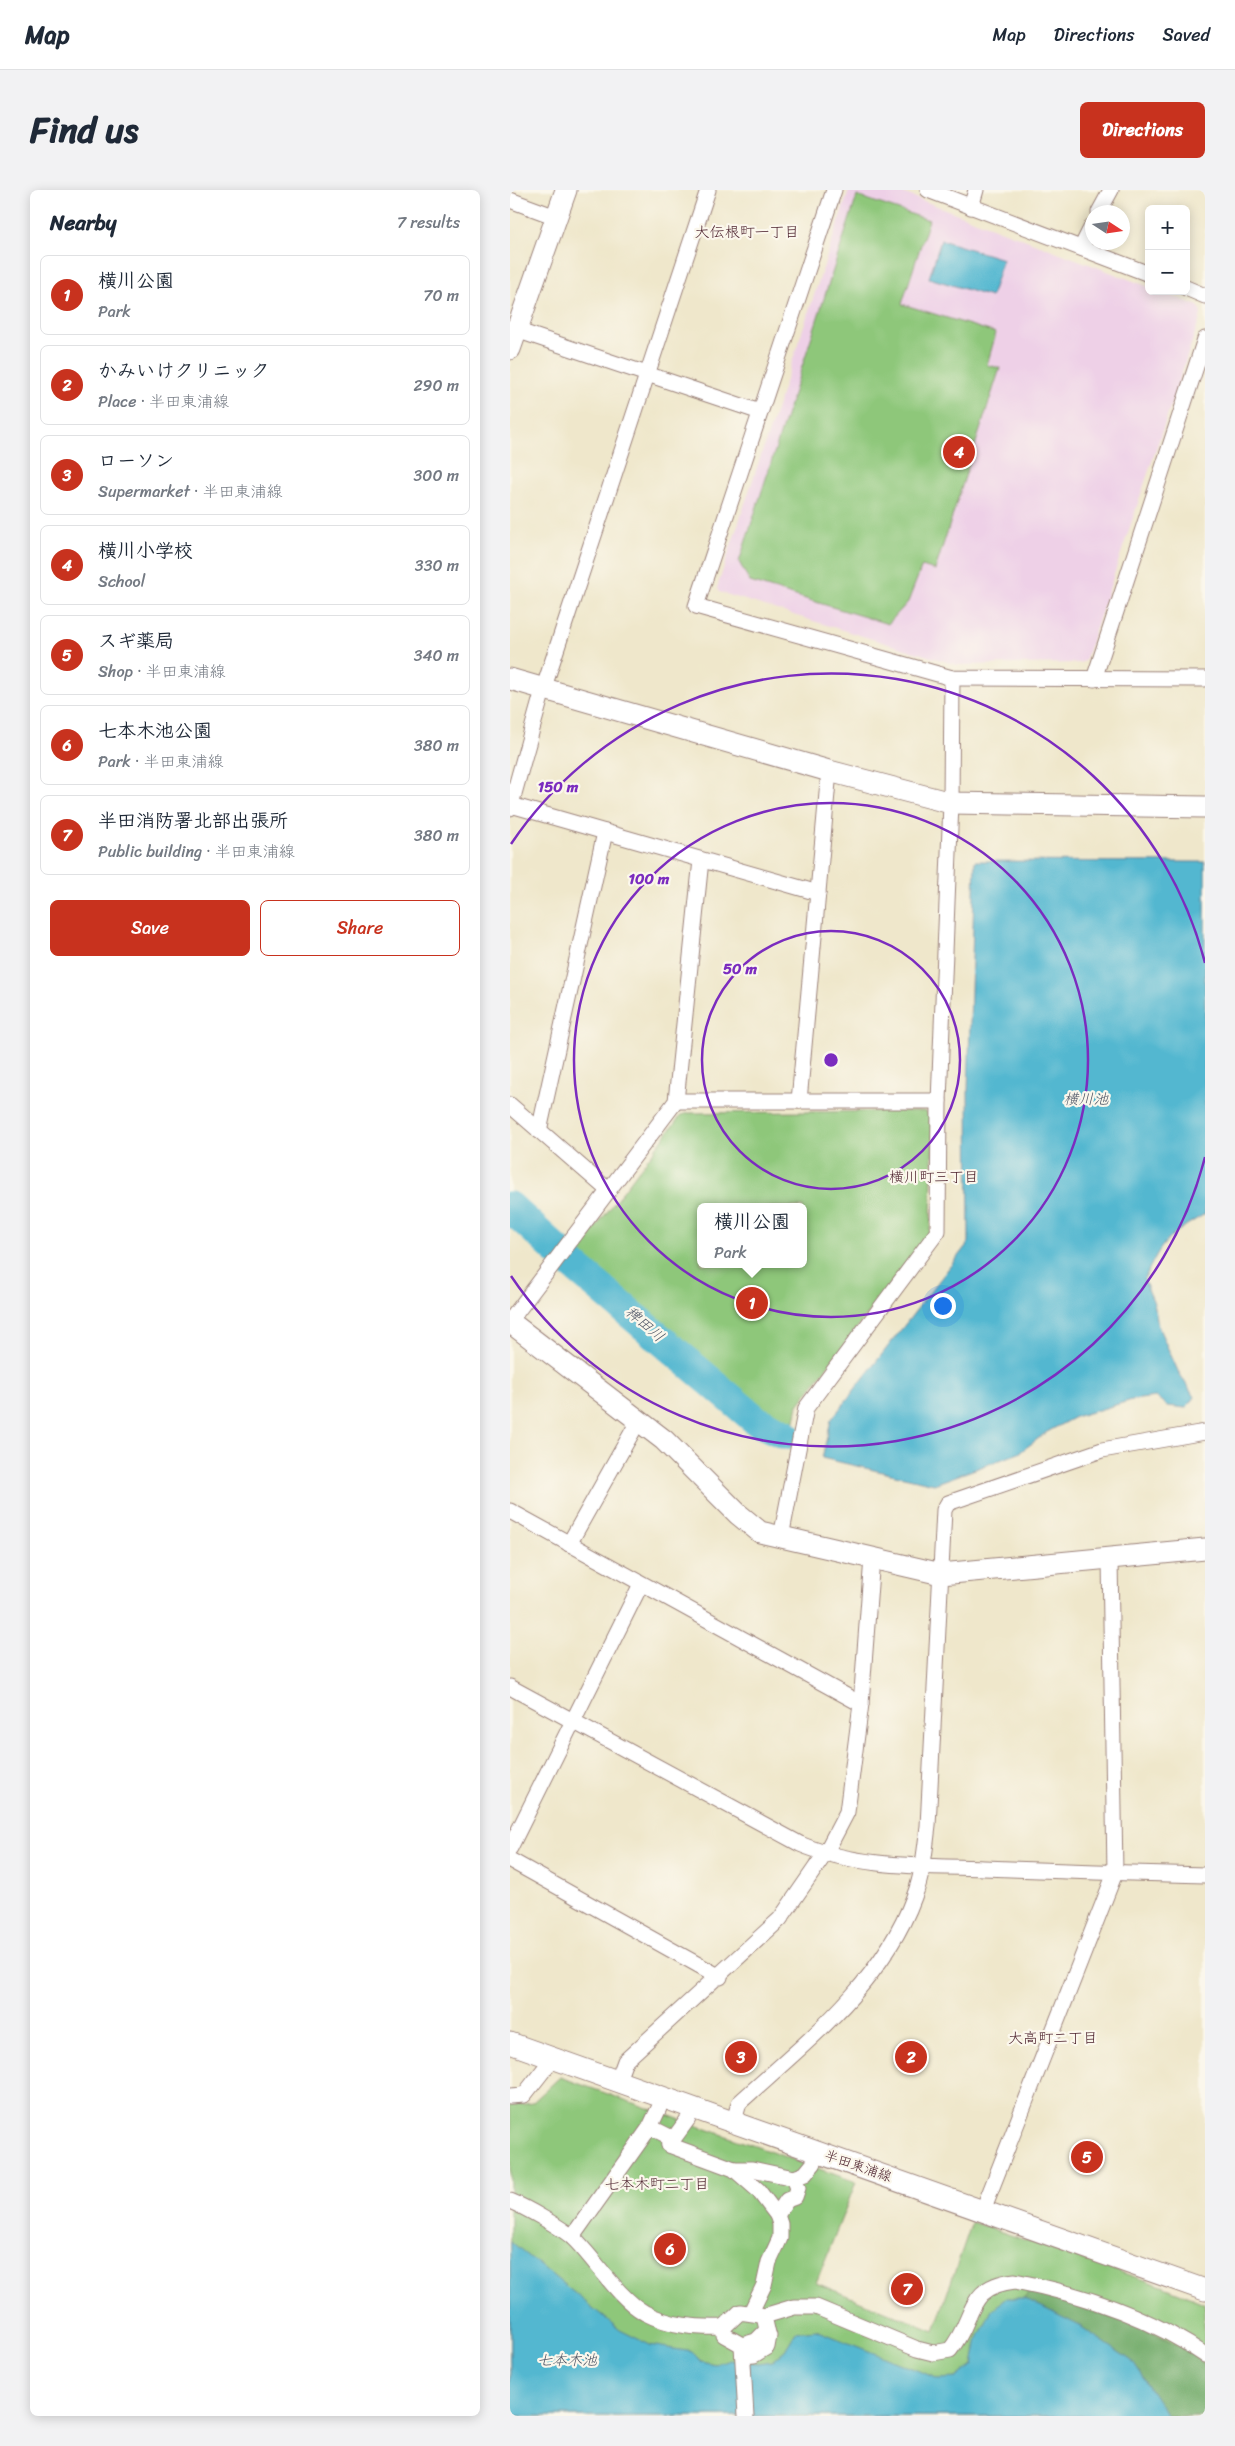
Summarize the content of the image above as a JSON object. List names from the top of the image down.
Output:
{
  "streets": {
    "street": ["半田東浦線"]
  },
  "districts": [
    "大伝根町一丁目",
    "横川町三丁目",
    "大高町二丁目",
    "七本木町二丁目"
  ],
  "water": ["横川池", "稗田川", "七本木池"],
  "north": "right",
  "page": {
    "header": "Map",
    "nav": ["Map", "Directions", "Saved"],
    "title": "Find us",
    "buttons": [
      "Directions",
      ["Save", "Share"]
    ],
    "heading": ["Nearby", "7 results"],
    "map_buttons": ["+", "−"],
    "list": [
      {
        "mark": "1",
        "name": "横川公園",
        "note": "Park",
        "value": "70 m"
      },
      {
        "mark": "2",
        "name": "かみいけクリニック",
        "note": "Place · 半田東浦線",
        "value": "290 m"
      },
      {
        "mark": "3",
        "name": "ローソン",
        "note": "Supermarket · 半田東浦線",
        "value": "300 m"
      },
      {
        "mark": "4",
        "name": "横川小学校",
        "note": "School",
        "value": "330 m"
      },
      {
        "mark": "5",
        "name": "スギ薬局",
        "note": "Shop · 半田東浦線",
        "value": "340 m"
      },
      {
        "mark": "6",
        "name": "七本木池公園",
        "note": "Park · 半田東浦線",
        "value": "380 m"
      },
      {
        "mark": "7",
        "name": "半田消防署北部出張所",
        "note": "Public building · 半田東浦線",
        "value": "380 m"
      }
    ],
    "pins": [
      "4",
      "1",
      "2",
      "3",
      "5",
      "6",
      "7"
    ],
    "popup": ["横川公園", "Park"]
  },
  "rings": ["150 m", "100 m", "50 m"]
}
